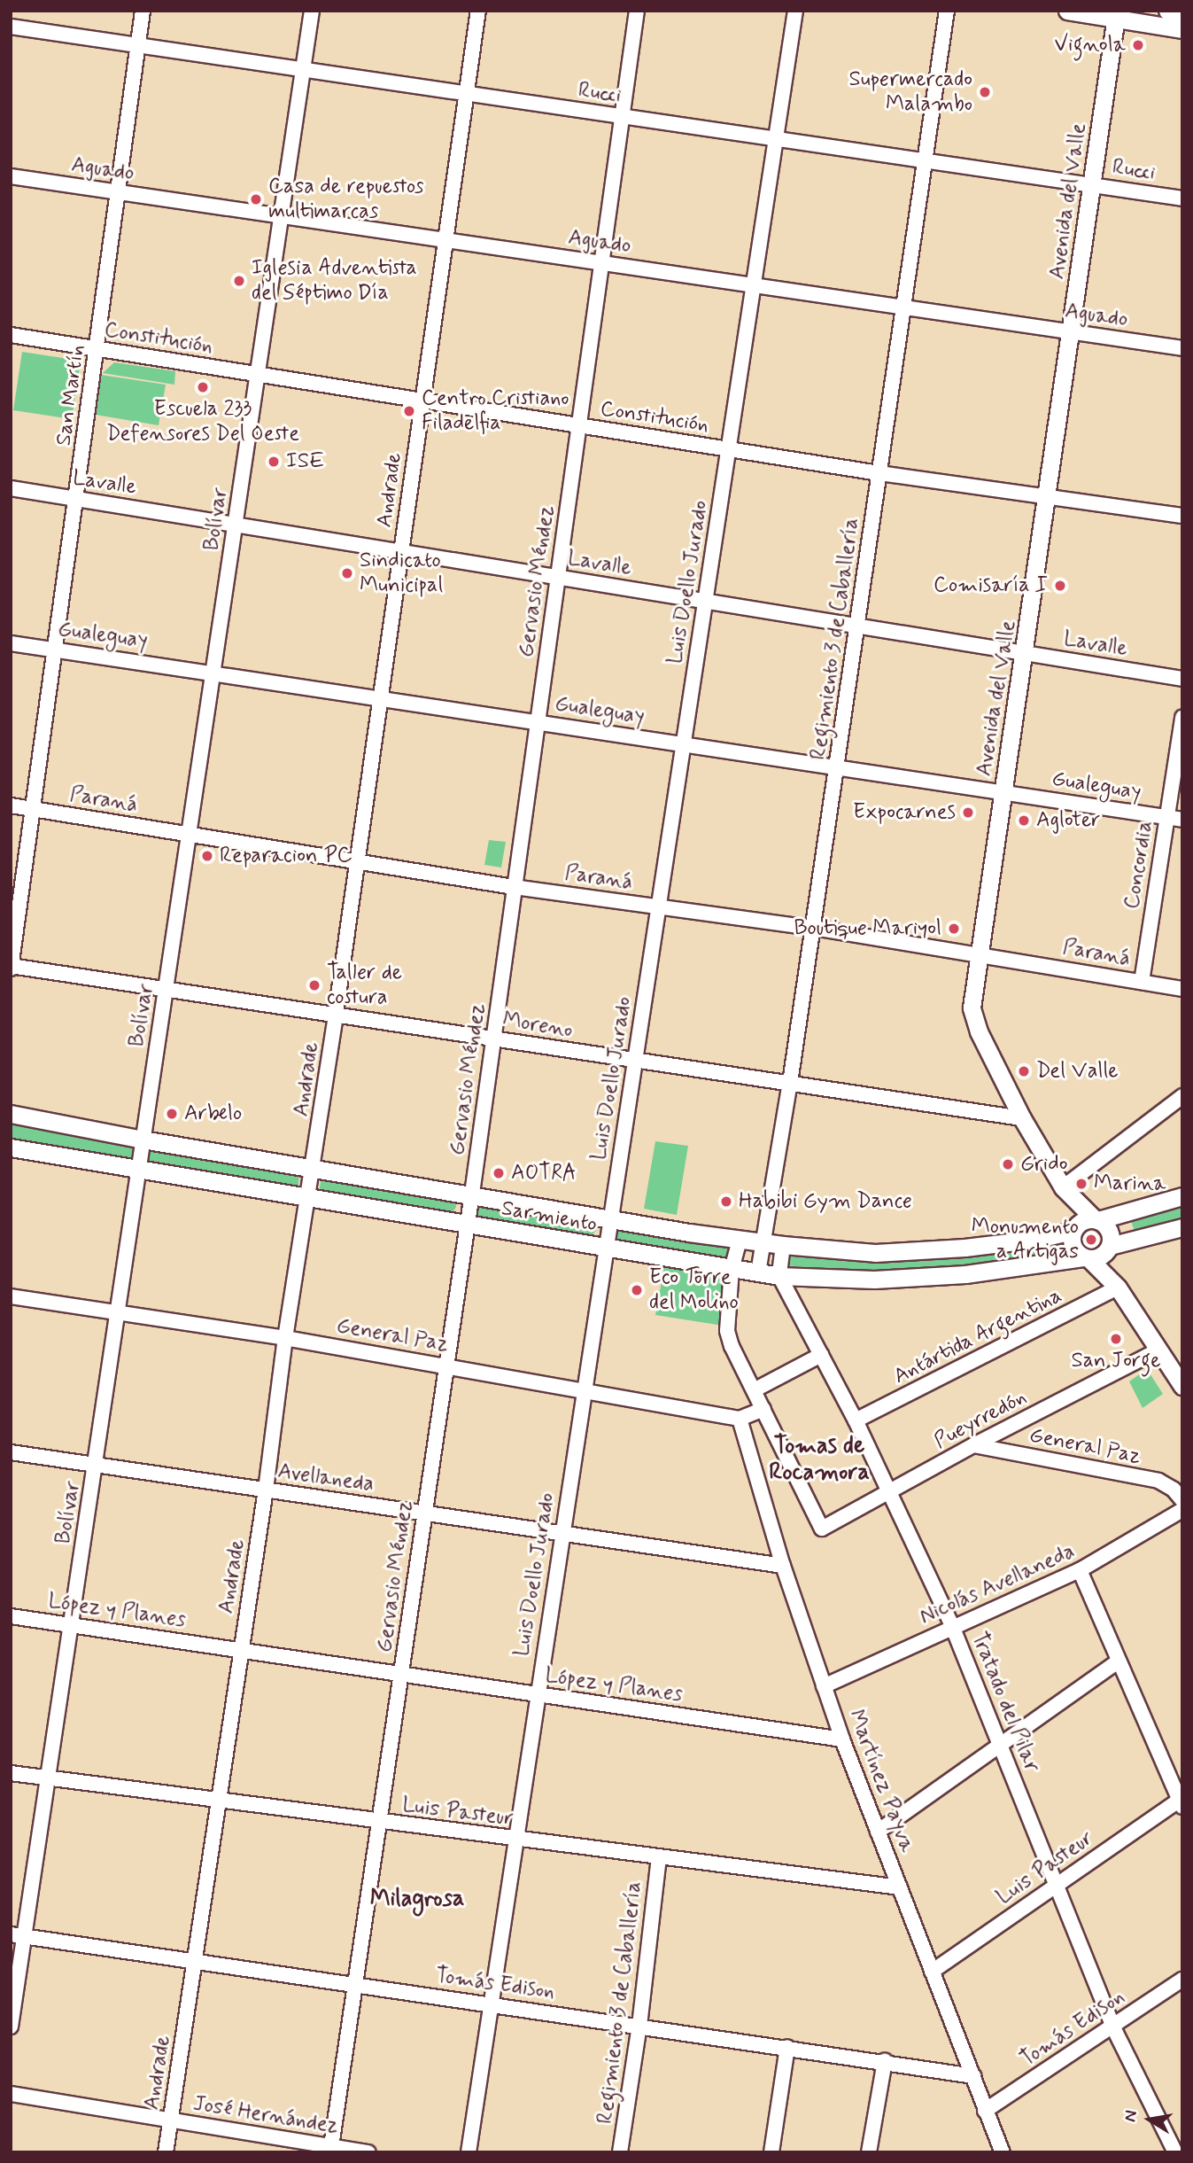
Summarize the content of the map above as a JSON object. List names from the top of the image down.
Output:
{
  "streets": {
    "main road": ["Avenida del Valle", "Sarmiento"],
    "street": [
      "Rucci",
      "Aguado",
      "Constitución",
      "San Martín",
      "Lavalle",
      "Andrade",
      "Bolívar",
      "Gervasio Méndez",
      "Luis Doello Jurado",
      "Gualeguay",
      "Regimiento 3 de Caballería",
      "Paraná",
      "Concordia",
      "Moreno",
      "General Paz",
      "Antártida Argentina",
      "Pueyrredón",
      "Avellaneda",
      "Nicolás Avellaneda",
      "López y Planes",
      "Tratado del Pilar",
      "Martínez Payva",
      "Luis Pasteur",
      "Tomás Edison",
      "José Hernández"
    ]
  },
  "crossings": [
    ["Rucci", "Avenida del Valle"],
    ["Rucci", "San Martín"],
    ["Rucci", "Andrade"],
    ["Rucci", "Bolívar"],
    ["Rucci", "Gervasio Méndez"],
    ["Rucci", "Luis Doello Jurado"],
    ["Rucci", "Regimiento 3 de Caballería"],
    ["Aguado", "Avenida del Valle"],
    ["Aguado", "San Martín"],
    ["Aguado", "Andrade"],
    ["Aguado", "Bolívar"],
    ["Aguado", "Gervasio Méndez"],
    ["Aguado", "Luis Doello Jurado"],
    ["Aguado", "Regimiento 3 de Caballería"],
    ["Avenida del Valle", "Constitución"],
    ["Avenida del Valle", "Lavalle"],
    ["Avenida del Valle", "Gualeguay"],
    ["Avenida del Valle", "Paraná"],
    ["Avenida del Valle", "Moreno"],
    ["Constitución", "San Martín"],
    ["Constitución", "Andrade"],
    ["Constitución", "Bolívar"],
    ["Constitución", "Gervasio Méndez"],
    ["Constitución", "Luis Doello Jurado"],
    ["Constitución", "Regimiento 3 de Caballería"],
    ["San Martín", "Lavalle"],
    ["San Martín", "Gualeguay"],
    ["San Martín", "Paraná"],
    ["San Martín", "Moreno"],
    ["Lavalle", "Andrade"],
    ["Lavalle", "Bolívar"],
    ["Lavalle", "Gervasio Méndez"],
    ["Lavalle", "Luis Doello Jurado"],
    ["Lavalle", "Regimiento 3 de Caballería"],
    ["Andrade", "Gualeguay"],
    ["Andrade", "Paraná"],
    ["Andrade", "Moreno"],
    ["Andrade", "Sarmiento"],
    ["Andrade", "General Paz"],
    ["Andrade", "Avellaneda"],
    ["Andrade", "López y Planes"],
    ["Andrade", "Luis Pasteur"],
    ["Andrade", "Tomás Edison"],
    ["Andrade", "José Hernández"],
    ["Bolívar", "Gualeguay"],
    ["Bolívar", "Paraná"],
    ["Bolívar", "Moreno"],
    ["Bolívar", "Sarmiento"],
    ["Bolívar", "General Paz"],
    ["Bolívar", "Avellaneda"],
    ["Bolívar", "López y Planes"],
    ["Bolívar", "Luis Pasteur"],
    ["Bolívar", "Tomás Edison"],
    ["Gervasio Méndez", "Gualeguay"],
    ["Gervasio Méndez", "Paraná"],
    ["Gervasio Méndez", "Moreno"],
    ["Gervasio Méndez", "Sarmiento"],
    ["Gervasio Méndez", "General Paz"],
    ["Gervasio Méndez", "Avellaneda"],
    ["Gervasio Méndez", "López y Planes"],
    ["Gervasio Méndez", "Luis Pasteur"],
    ["Gervasio Méndez", "Tomás Edison"],
    ["Gervasio Méndez", "José Hernández"],
    ["Luis Doello Jurado", "Gualeguay"],
    ["Luis Doello Jurado", "Paraná"],
    ["Luis Doello Jurado", "Moreno"],
    ["Luis Doello Jurado", "Sarmiento"],
    ["Luis Doello Jurado", "General Paz"],
    ["Luis Doello Jurado", "Avellaneda"],
    ["Luis Doello Jurado", "López y Planes"],
    ["Luis Doello Jurado", "Luis Pasteur"],
    ["Luis Doello Jurado", "Tomás Edison"],
    ["Gualeguay", "Regimiento 3 de Caballería"],
    ["Gualeguay", "Concordia"],
    ["Regimiento 3 de Caballería", "Paraná"],
    ["Regimiento 3 de Caballería", "Moreno"],
    ["Regimiento 3 de Caballería", "Sarmiento"],
    ["Regimiento 3 de Caballería", "Luis Pasteur"],
    ["Regimiento 3 de Caballería", "Tomás Edison"],
    ["Paraná", "Concordia"],
    ["Sarmiento", "Tratado del Pilar"],
    ["General Paz", "Pueyrredón"],
    ["General Paz", "Martínez Payva"],
    ["Antártida Argentina", "Tratado del Pilar"],
    ["Pueyrredón", "Tratado del Pilar"],
    ["Avellaneda", "Martínez Payva"],
    ["Nicolás Avellaneda", "Tratado del Pilar"],
    ["Nicolás Avellaneda", "Martínez Payva"],
    ["López y Planes", "Martínez Payva"],
    ["Tratado del Pilar", "Luis Pasteur"],
    ["Tratado del Pilar", "Tomás Edison"],
    ["Martínez Payva", "Luis Pasteur"],
    ["Martínez Payva", "Tomás Edison"]
  ],
  "districts": ["Tomas de Rocamora", "Milagrosa"],
  "places": [
    "Vignola",
    "Supermercado Malambo",
    "Casa de repuestos multimarcas",
    "Iglesia Adventista del Séptimo Día",
    "Escuela 233 Defensores Del Oeste",
    "Centro Cristiano Filadelfia",
    "ISE",
    "Sindicato Municipal",
    "Comisaría I",
    "Expocarnes",
    "Agloter",
    "Reparacion PC",
    "Boutique Mariyol",
    "Taller de costura",
    "Del Valle",
    "Arbelo",
    "Grido",
    "AOTRA",
    "Marina",
    "Habibi Gym Dance",
    "Monumento a Artigas",
    "Eco Torre del Molino",
    "San Jorge"
  ],
  "north": "left"
}
